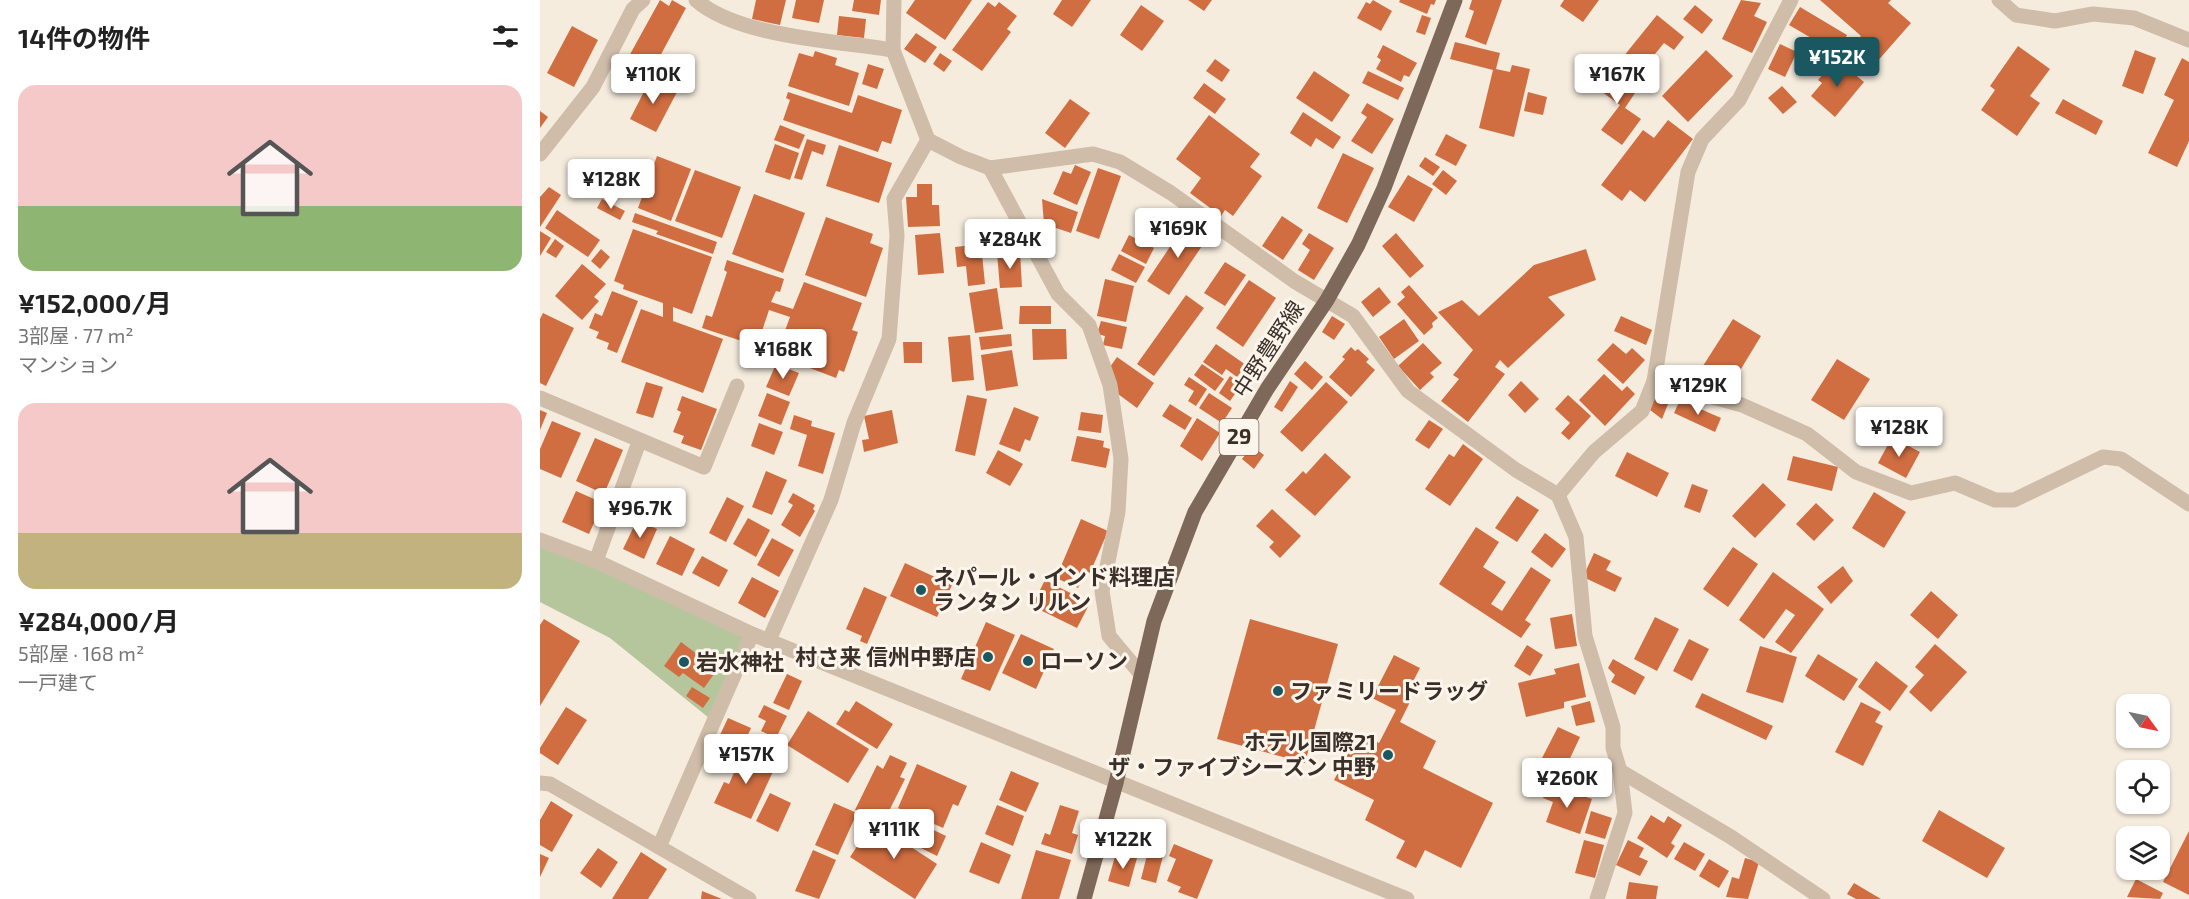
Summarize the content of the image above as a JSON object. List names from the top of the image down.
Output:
{
  "streets": {
    "main road": ["中野豊野線", "29"]
  },
  "places": [
    "ネパール・インド料理店 ランタン リルン",
    "村さ来 信州中野店",
    "ローソン",
    "岩水神社",
    "ファミリードラッグ",
    "ホテル国際21 ザ・ファイブシーズン 中野"
  ],
  "north": "bottom right",
  "page": {
    "heading": "14件の物件",
    "price": [
      "¥152K",
      "¥110K",
      "¥167K",
      "¥128K",
      "¥169K",
      "¥284K",
      "¥168K",
      "¥129K",
      "¥128K",
      "¥96.7K",
      "¥157K",
      "¥260K",
      "¥111K",
      "¥122K"
    ],
    "list": [
      {
        "name": "¥152,000/月",
        "note": "3部屋 · 77 m² · マンション"
      },
      {
        "name": "¥284,000/月",
        "note": "5部屋 · 168 m² · 一戸建て"
      }
    ]
  }
}
